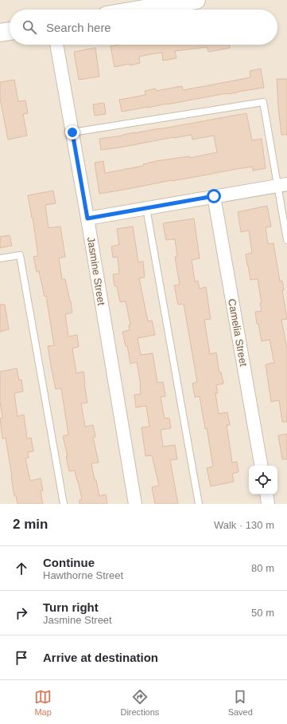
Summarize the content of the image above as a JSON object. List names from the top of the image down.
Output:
{
  "streets": {
    "street": ["Jasmine Street", "Camelia Street"]
  },
  "page": {
    "search": "Search here",
    "heading": ["2 min", "Walk · 130 m"],
    "list": [
      ["Continue", "Hawthorne Street", "80 m"],
      ["Turn right", "Jasmine Street", "50 m"],
      "Arrive at destination"
    ],
    "nav": ["Map", "Directions", "Saved"]
  }
}
